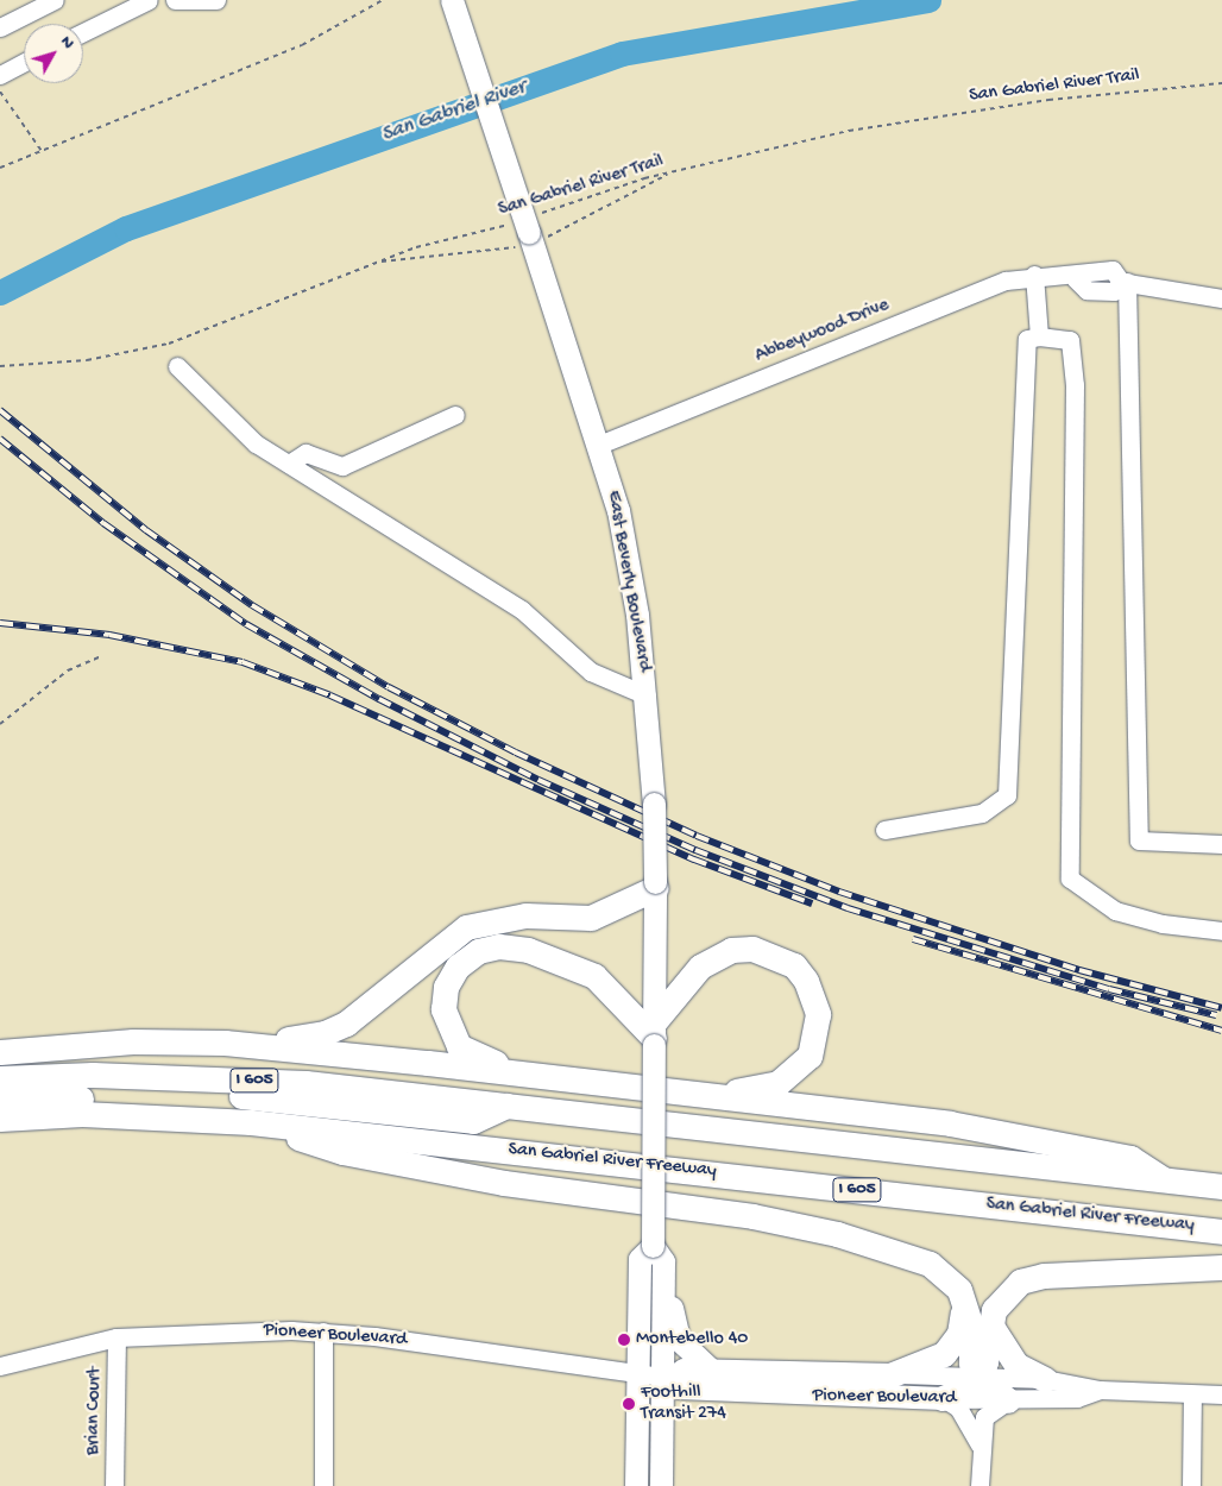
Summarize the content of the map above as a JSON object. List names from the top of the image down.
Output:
{
  "streets": {
    "highway": ["I 605", "San Gabriel River Freeway"],
    "main road": ["East Beverly Boulevard", "Pioneer Boulevard"],
    "street": ["Abbeywood Drive", "Brian Court"],
    "path": ["San Gabriel River Trail"]
  },
  "crossings": [
    ["San Gabriel River Trail", "East Beverly Boulevard"],
    ["Abbeywood Drive", "East Beverly Boulevard"],
    ["Pioneer Boulevard", "Brian Court"]
  ],
  "water": ["San Gabriel River"],
  "places": ["Montebello 40", "Foothill Transit 274"],
  "north": "top right"
}
